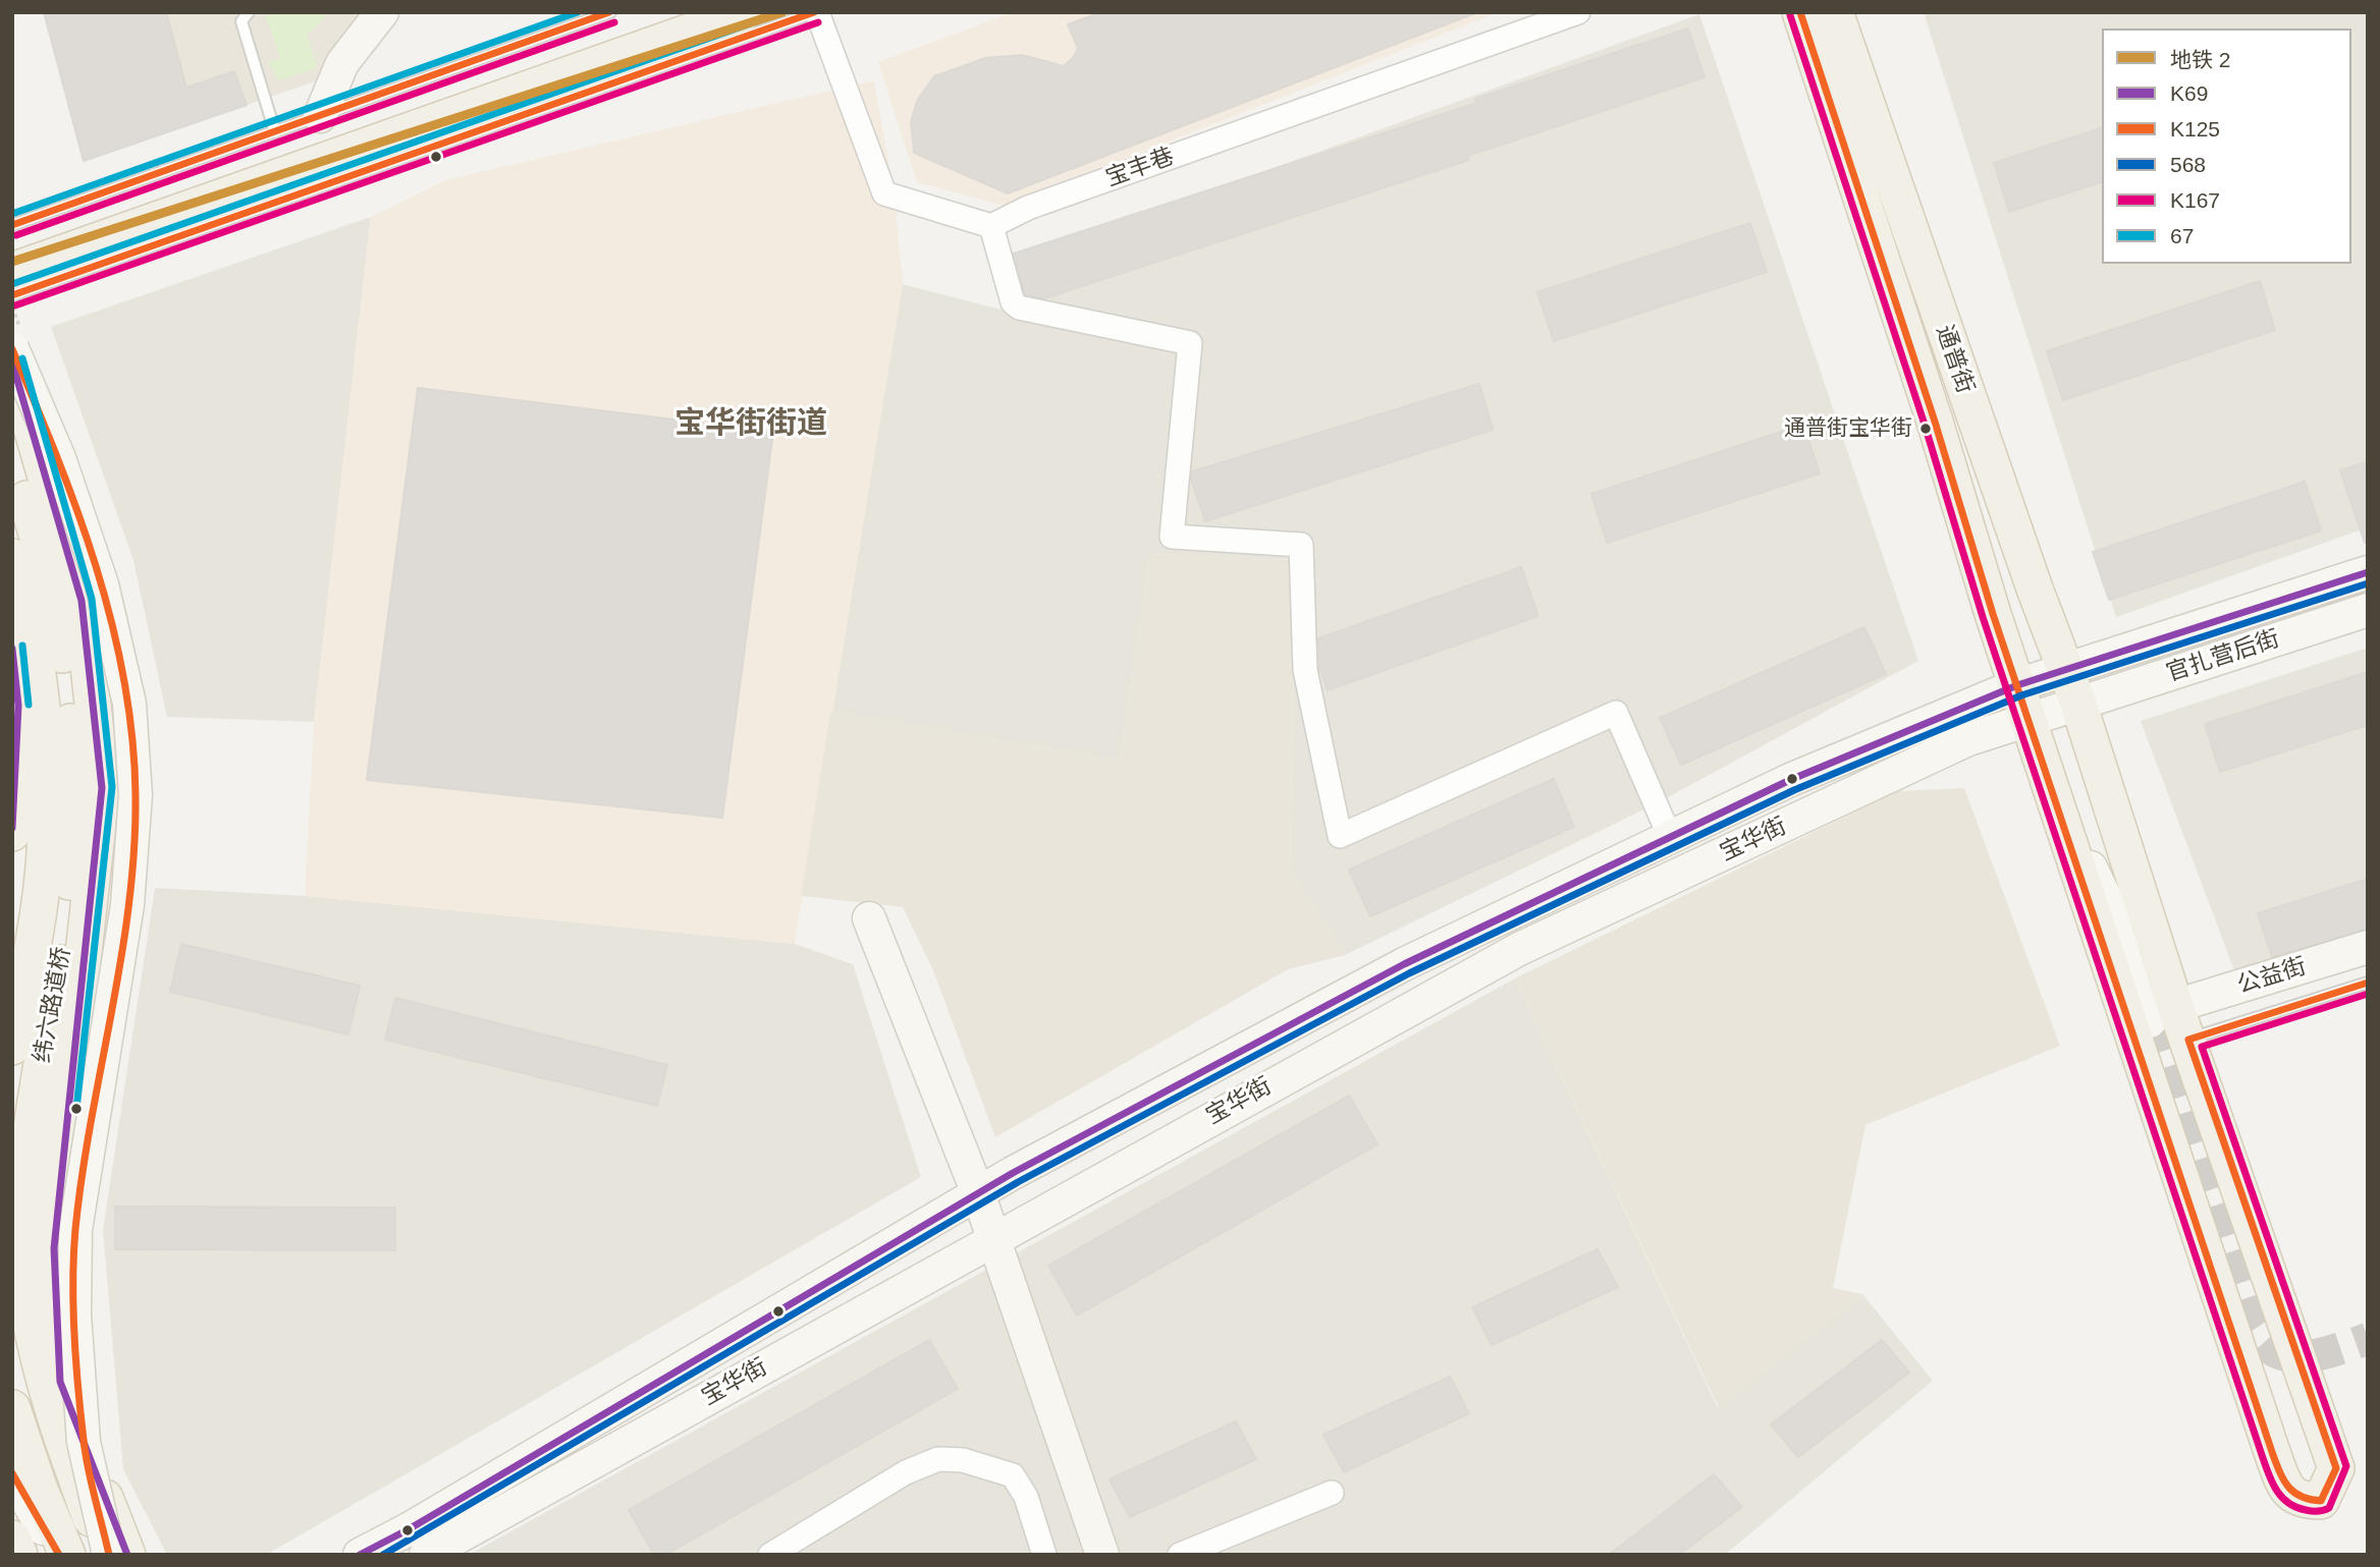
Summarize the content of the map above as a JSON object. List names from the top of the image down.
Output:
{
  "streets": {
    "main road": [
      "通普街",
      "官扎营后街",
      "宝华街",
      "公益街",
      "纬六路道桥"
    ],
    "street": ["宝丰巷"]
  },
  "crossings": [
    ["通普街", "官扎营后街"],
    ["通普街", "宝华街"],
    ["通普街", "公益街"],
    ["官扎营后街", "宝华街"]
  ],
  "districts": ["宝华街街道"],
  "places": ["通普街宝华街"],
  "lines": [
    "metro line 2",
    "transit line K125",
    "transit line 67",
    "transit line K167",
    "transit line K69",
    "transit line 568"
  ],
  "legend": [
    "地铁 2",
    "K69",
    "K125",
    "568",
    "K167",
    "67"
  ]
}
